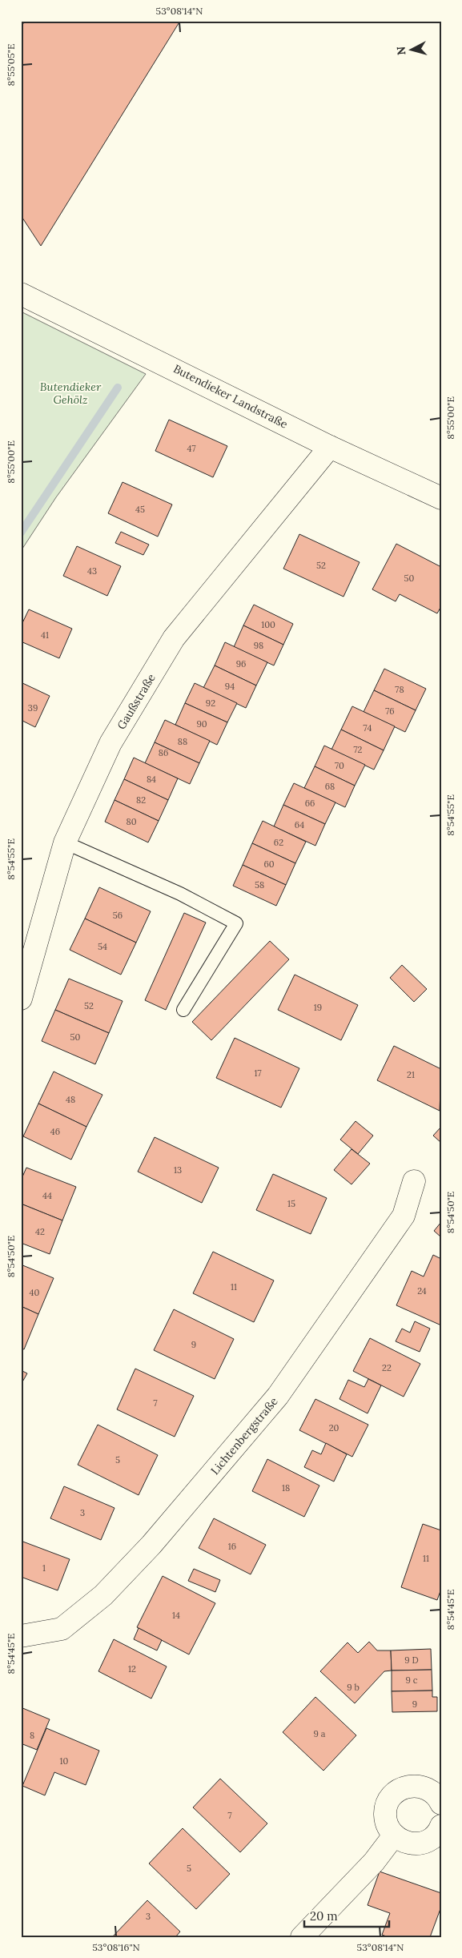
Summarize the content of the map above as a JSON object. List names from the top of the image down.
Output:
{
  "streets": {
    "street": ["Butendieker Landstraße", "Gaußstraße", "Lichtenbergstraße"]
  },
  "crossings": [
    ["Butendieker Landstraße", "Gaußstraße"]
  ],
  "parks": ["Butendieker Gehölz"],
  "house_numbers": [
    "47",
    "45",
    "52",
    "43",
    "50",
    "100",
    "41",
    "98",
    "96",
    "94",
    "78",
    "92",
    "39",
    "76",
    "90",
    "74",
    "88",
    "72",
    "86",
    "70",
    "84",
    "68",
    "82",
    "66",
    "80",
    "64",
    "62",
    "60",
    "58",
    "56",
    "54",
    "52",
    "19",
    "50",
    "17",
    "21",
    "48",
    "46",
    "13",
    "44",
    "15",
    "42",
    "11",
    "24",
    "40",
    "9",
    "22",
    "7",
    "20",
    "5",
    "18",
    "3",
    "16",
    "11",
    "1",
    "14",
    "9 D",
    "12",
    "9 c",
    "9 b",
    "9",
    "9 a",
    "8",
    "10",
    "7",
    "5",
    "3"
  ],
  "scale_bar": "20 m",
  "north": "left",
  "coordinates": [
    "53°08'14\"N",
    "8°55'05\"E",
    "8°55'00\"E",
    "8°54'55\"E",
    "8°54'50\"E",
    "8°54'45\"E",
    "53°08'16\"N"
  ]
}
